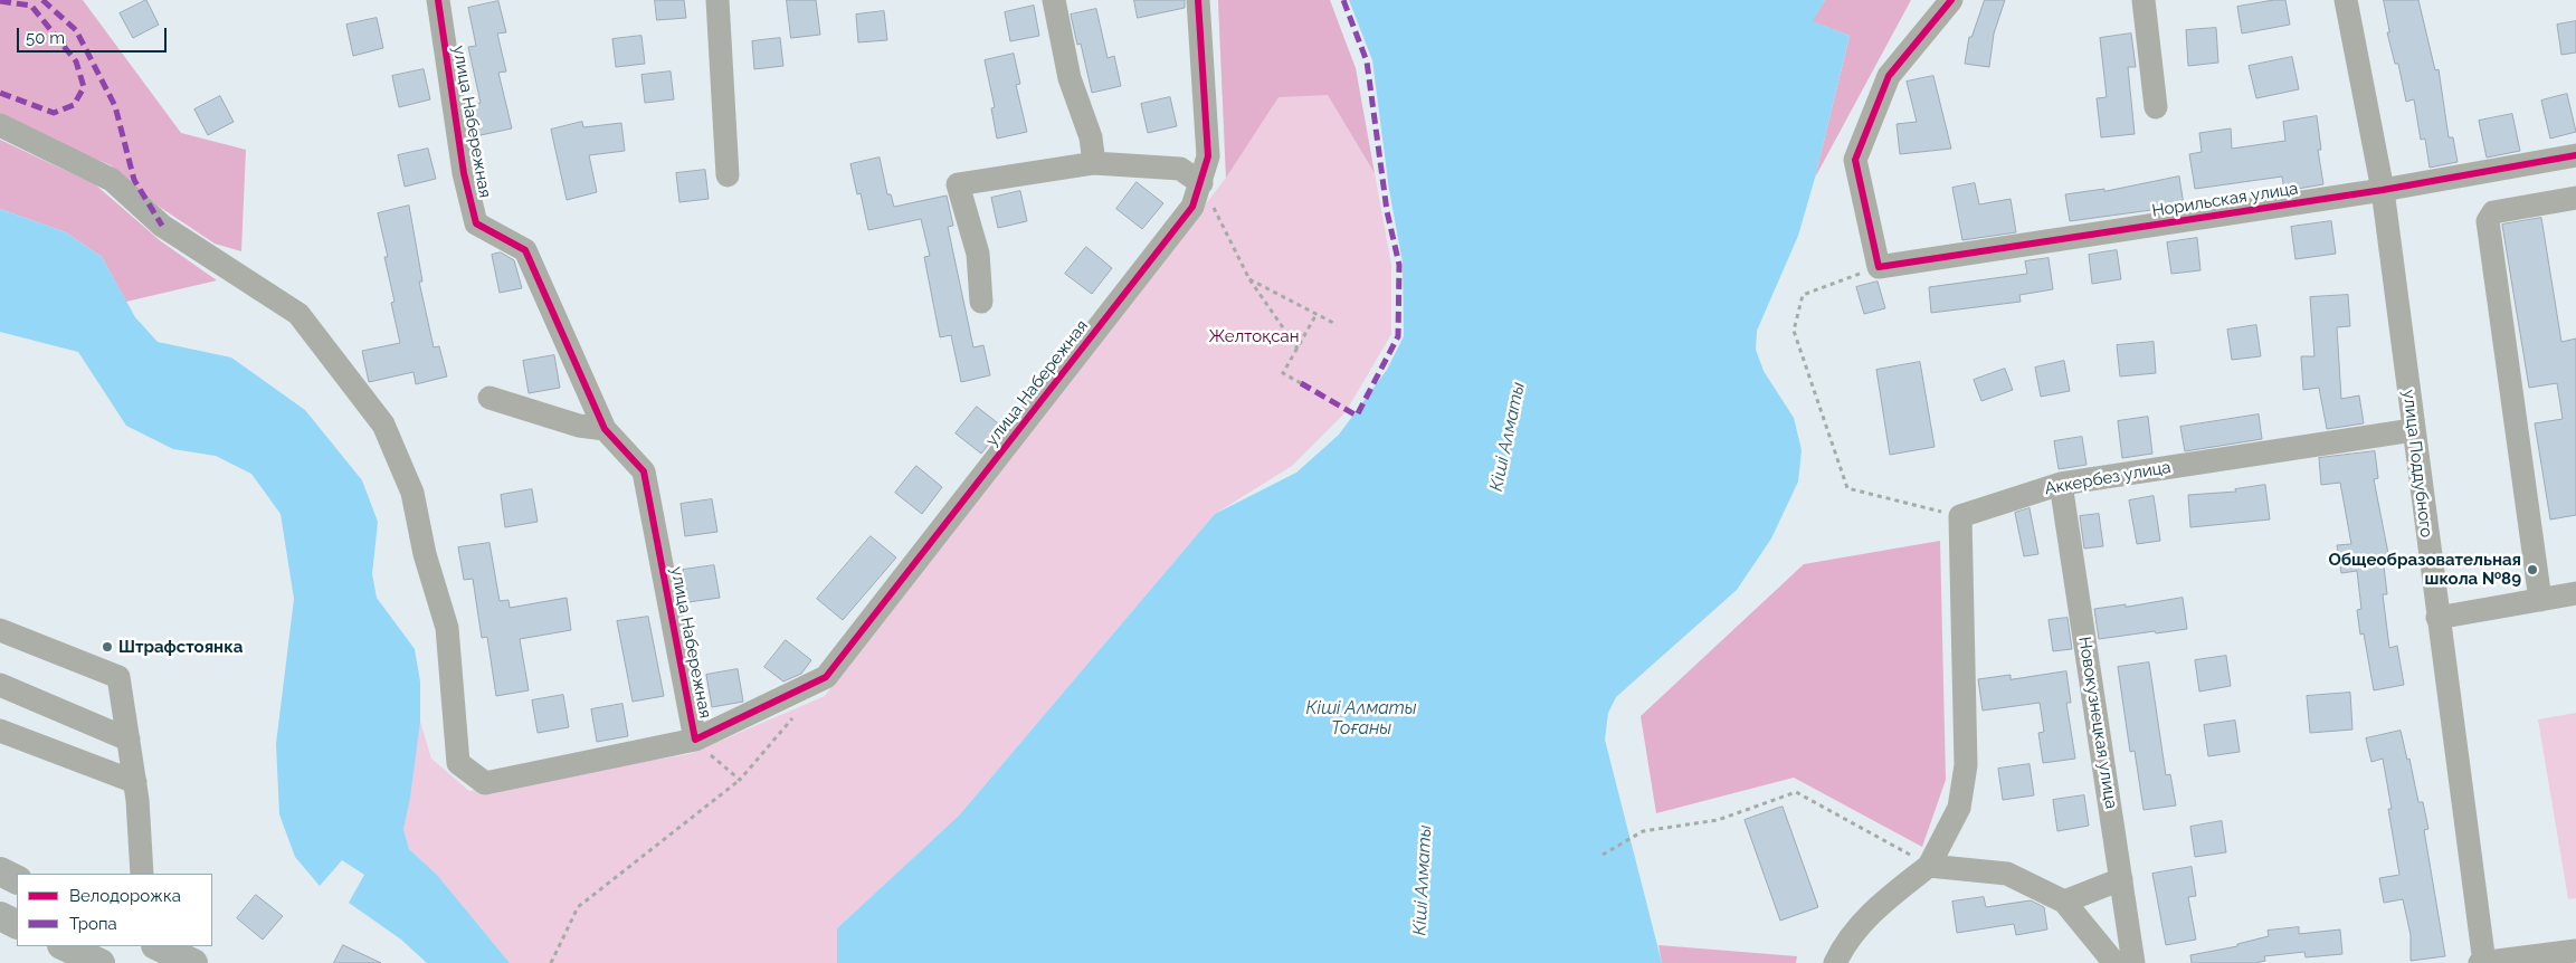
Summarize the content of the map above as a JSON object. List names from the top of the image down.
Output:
{
  "streets": {
    "street": [
      "улица Набережная",
      "Норильская улица",
      "улица Поддубного",
      "Аккербез улица",
      "Новокузнецкая улица"
    ]
  },
  "crossings": [
    ["Норильская улица", "улица Поддубного"],
    ["улица Поддубного", "Аккербез улица"],
    ["Аккербез улица", "Новокузнецкая улица"]
  ],
  "water": ["Кіші Алматы", "Кіші Алматы Тоғаны"],
  "parks": ["Желтоқсан"],
  "places": ["Общеобразовательная школа №89", "Штрафстоянка"],
  "legend": ["Велодорожка", "Тропа"],
  "scale_bar": "50 m"
}
